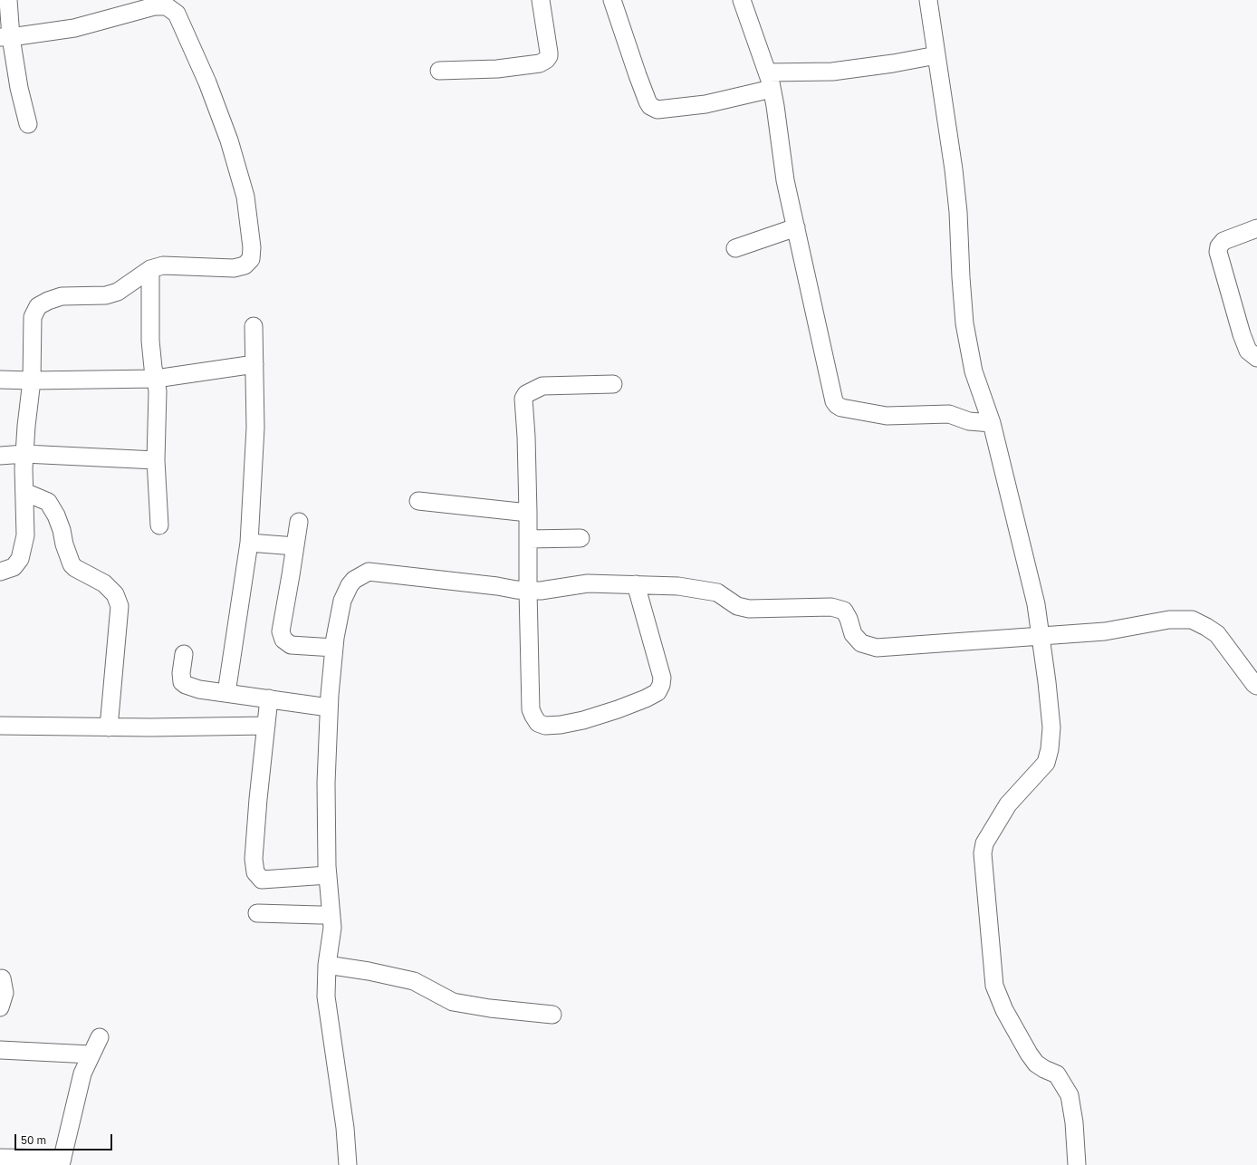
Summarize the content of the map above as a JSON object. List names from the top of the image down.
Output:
{
  "scale_bar": "50 m"
}
